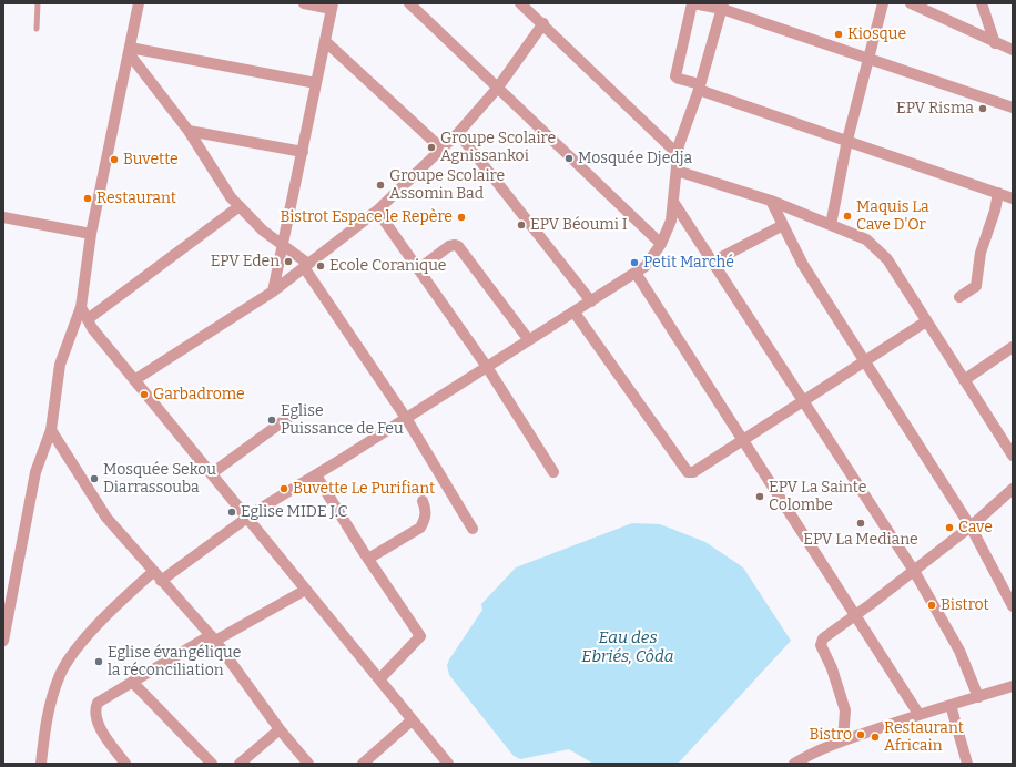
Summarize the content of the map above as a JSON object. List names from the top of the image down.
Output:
{
  "water": ["Eau des Ebriés, Côda"],
  "places": [
    "Kiosque",
    "EPV Risma",
    "Groupe Scolaire Agnissankoi",
    "Mosquée Djedja",
    "Buvette",
    "Groupe Scolaire Assomin Bad",
    "Restaurant",
    "Maquis La Cave D'Or",
    "Bistrot Espace le Repère",
    "EPV Béoumi I",
    "EPV Eden",
    "Petit Marché",
    "Ecole Coranique",
    "Garbadrome",
    "Eglise Puissance de Feu",
    "Mosquée Sekou Diarrassouba",
    "Buvette Le Purifiant",
    "EPV La Sainte Colombe",
    "Eglise MIDE J.C",
    "EPV La Mediane",
    "Cave",
    "Bistrot",
    "Eglise évangélique la réconciliation",
    "Bistro",
    "Restaurant Africain"
  ]
}
